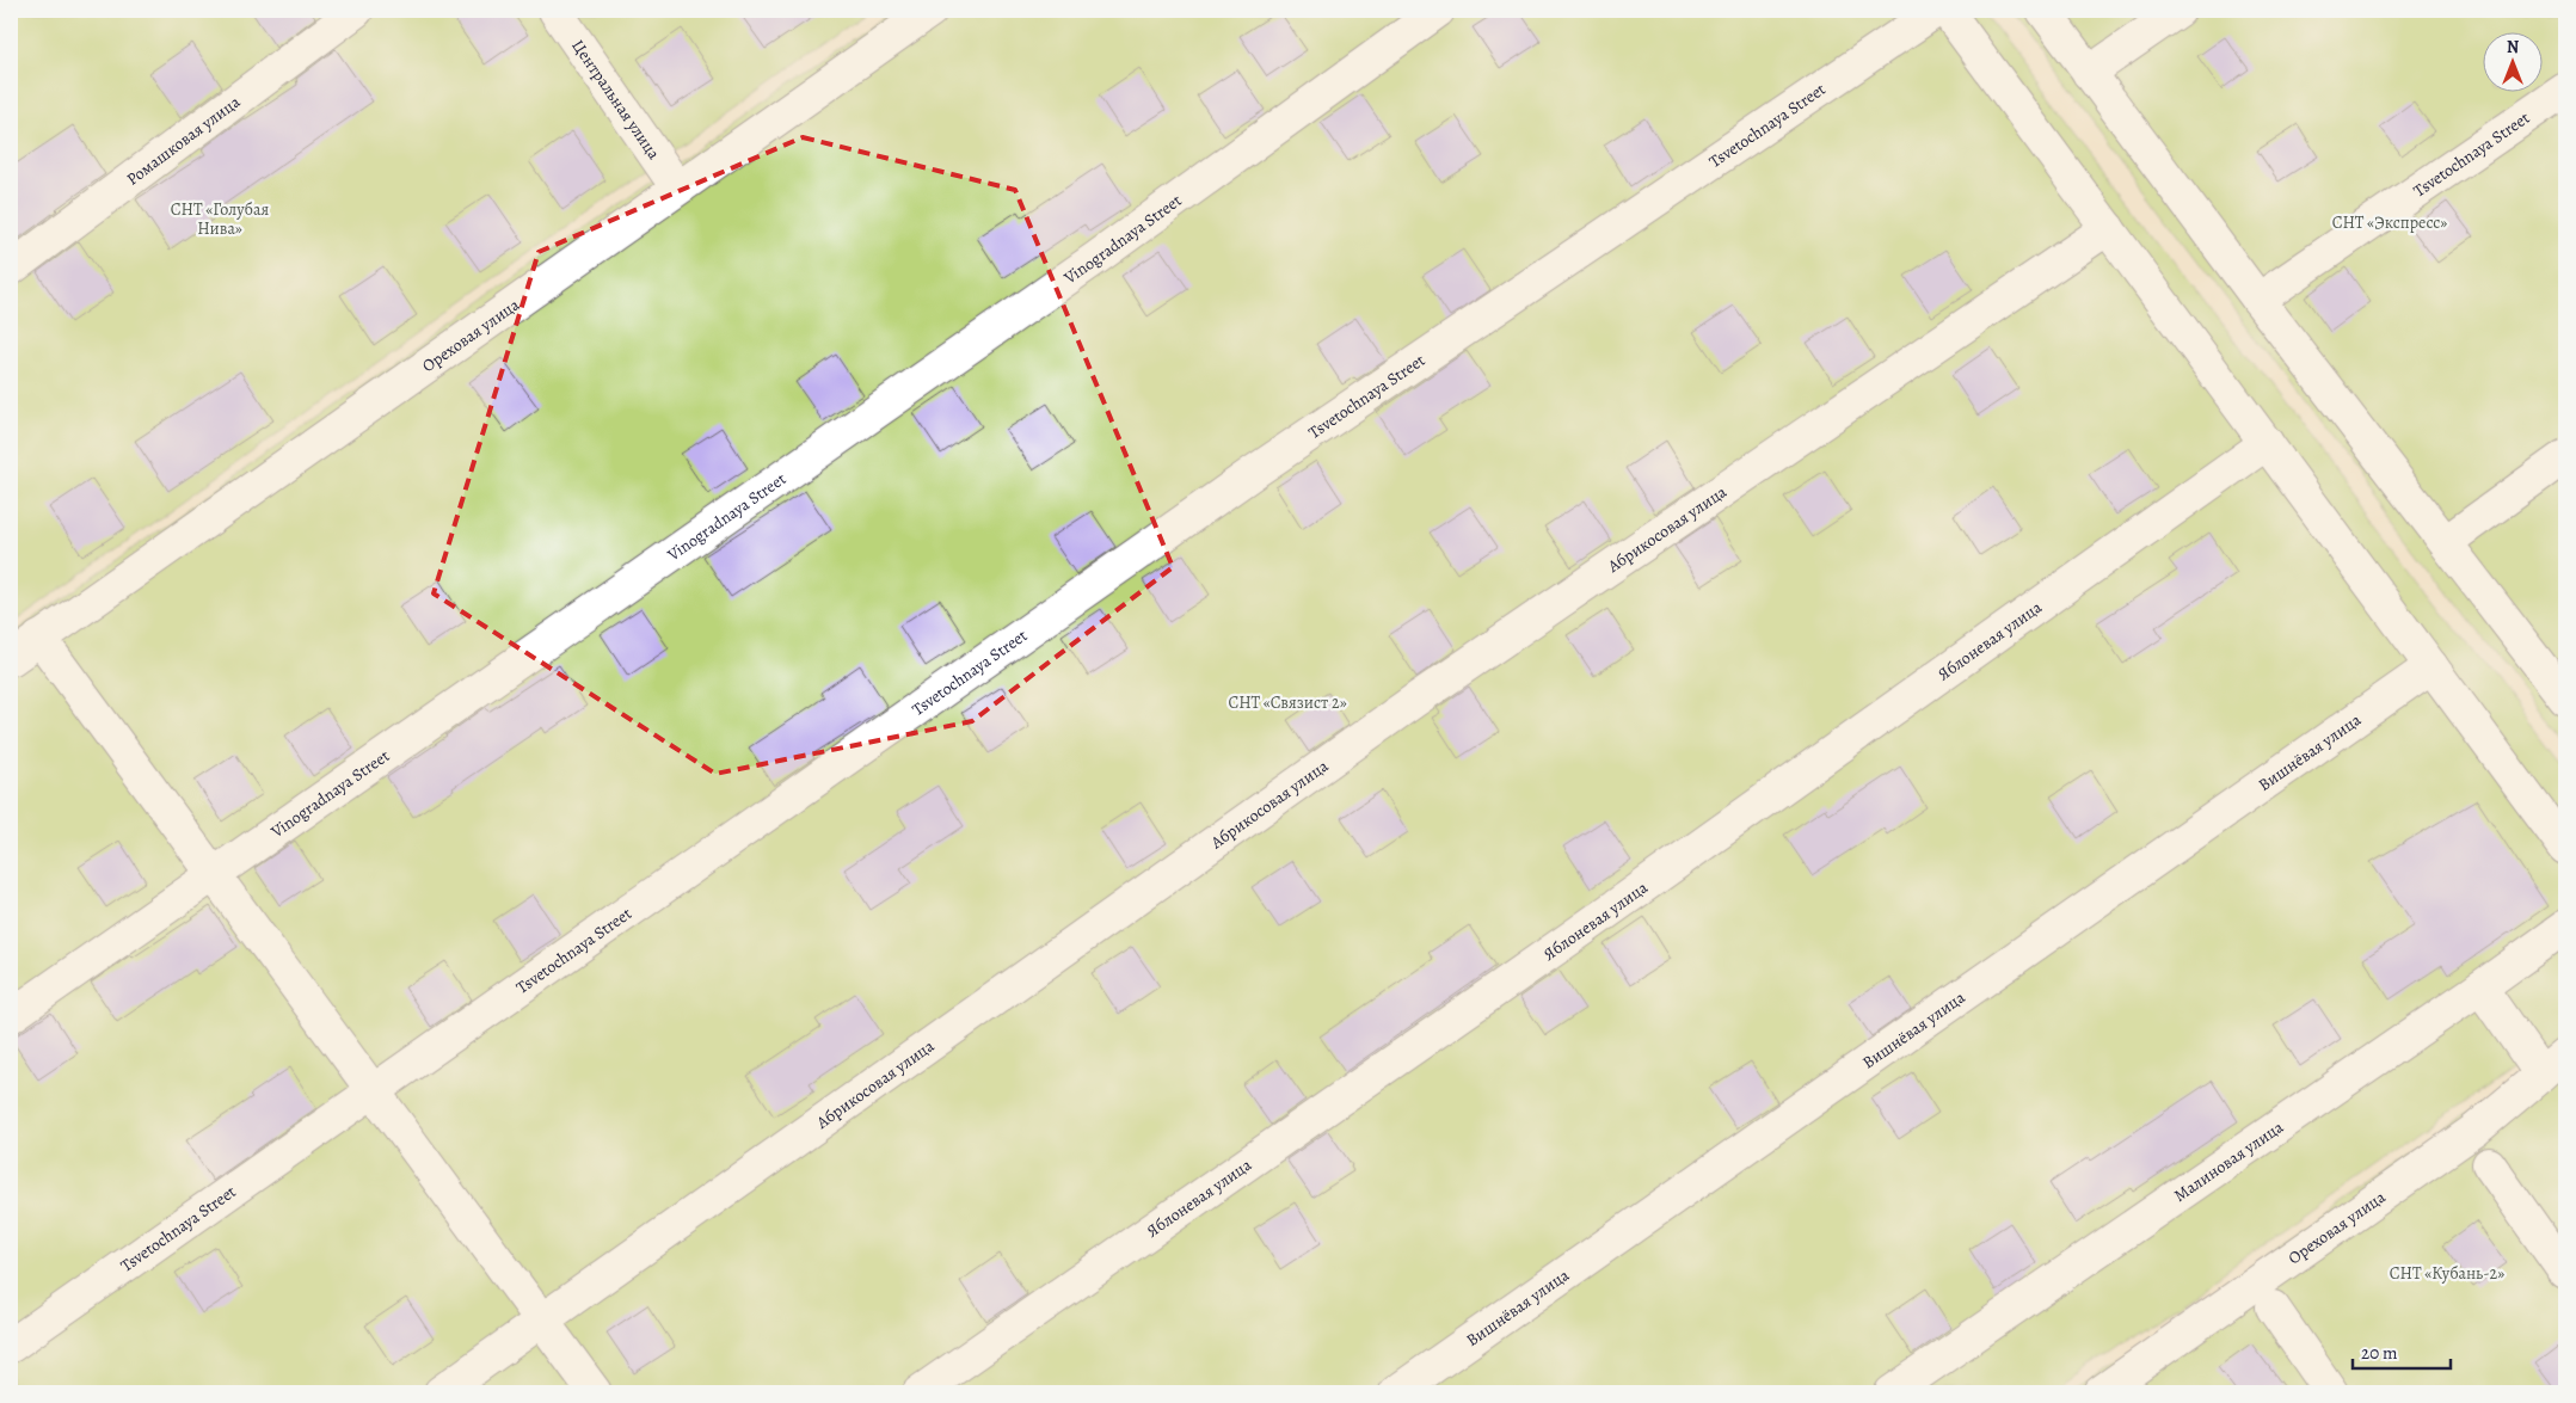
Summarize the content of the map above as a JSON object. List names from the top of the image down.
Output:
{
  "streets": {
    "street": [
      "Центральная улица",
      "Tsvetochnaya Street",
      "Ромашковая улица",
      "Vinogradnaya Street",
      "Ореховая улица",
      "Абрикосовая улица",
      "Яблоневая улица",
      "Вишнёвая улица",
      "Малиновая улица"
    ]
  },
  "crossings": [
    ["Центральная улица", "Ореховая улица"]
  ],
  "parks": [
    "СНТ «Голубая Нива»",
    "СНТ «Экспресс»",
    "СНТ «Связист 2»",
    "СНТ «Кубань-2»"
  ],
  "scale_bar": "20 m",
  "north": "top"
}
